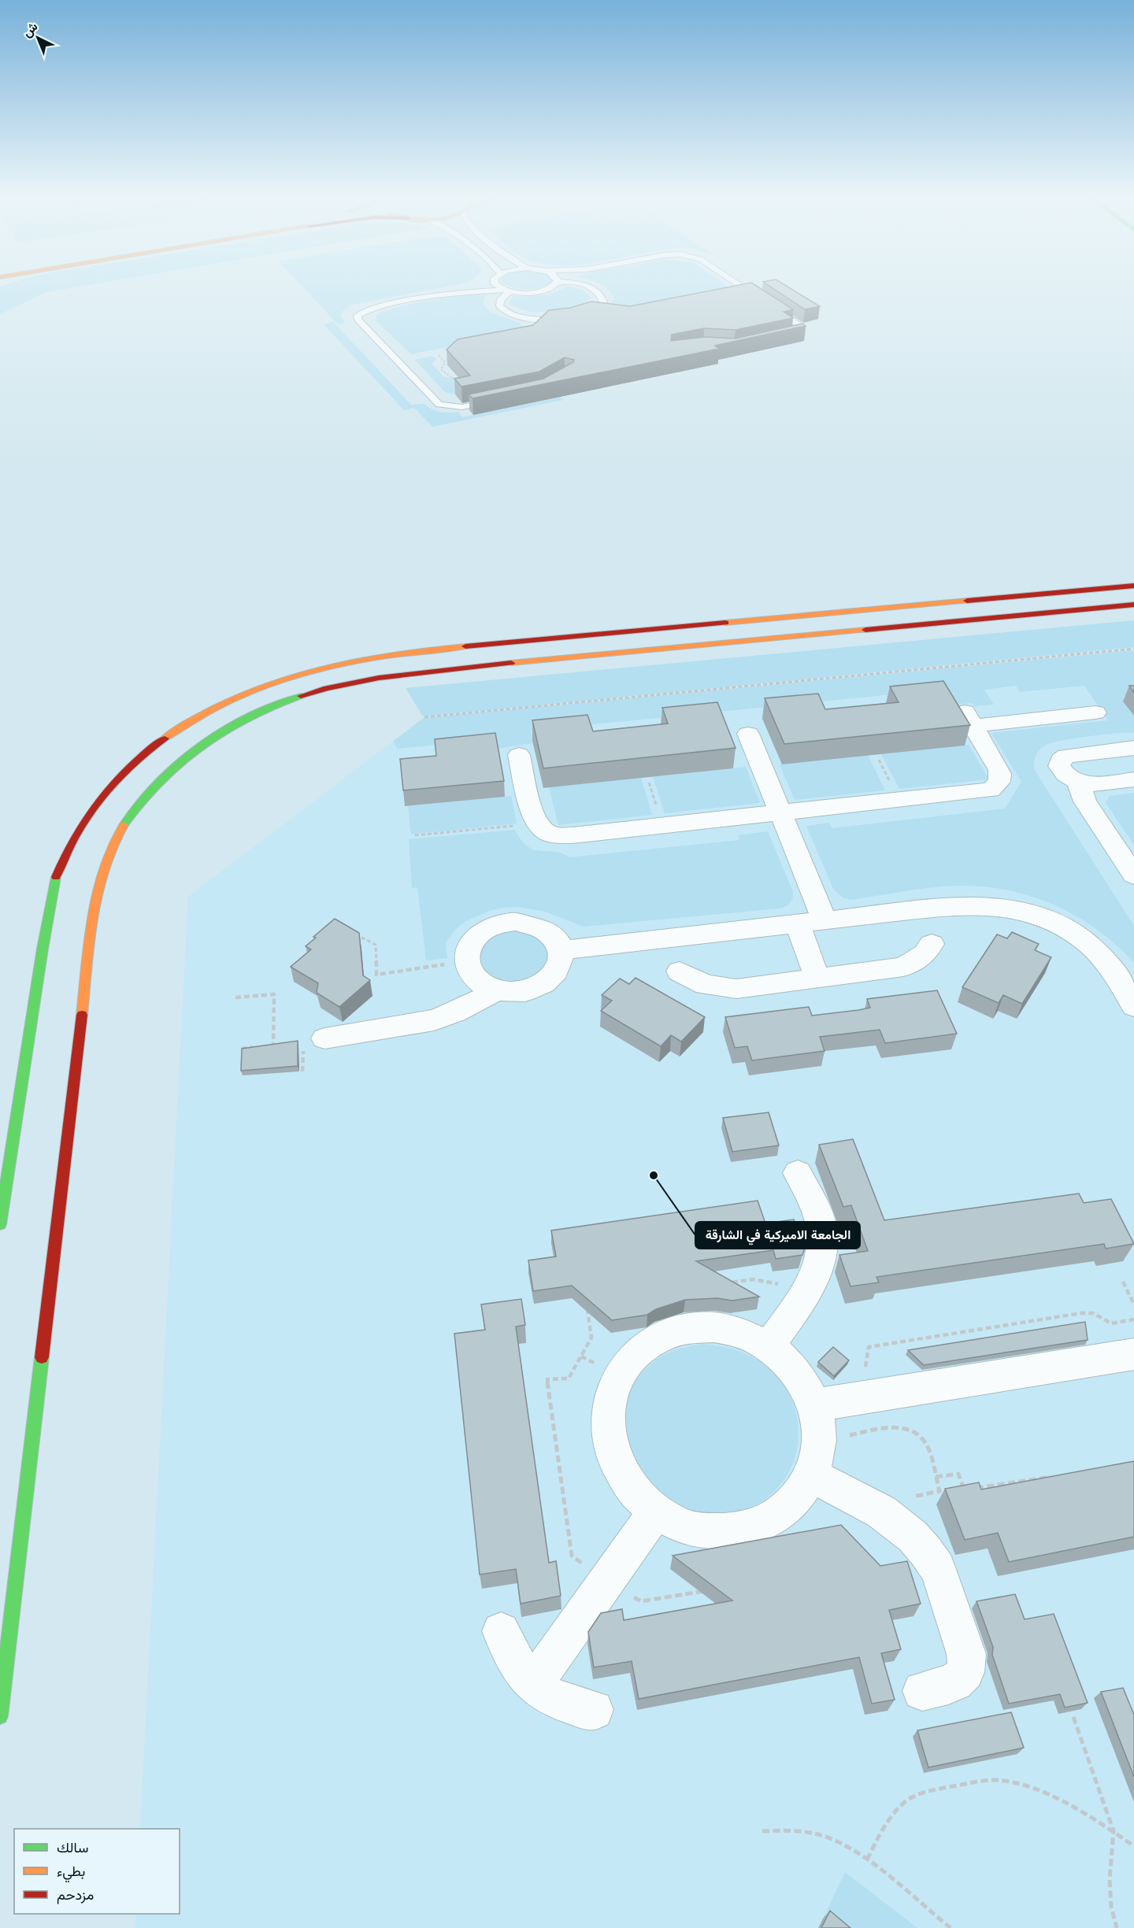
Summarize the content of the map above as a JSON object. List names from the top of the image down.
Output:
{
  "places": ["الجامعة الاميركية في الشارقة"],
  "legend": ["سالك", "بطيء", "مزدحم"],
  "north": "top left"
}
